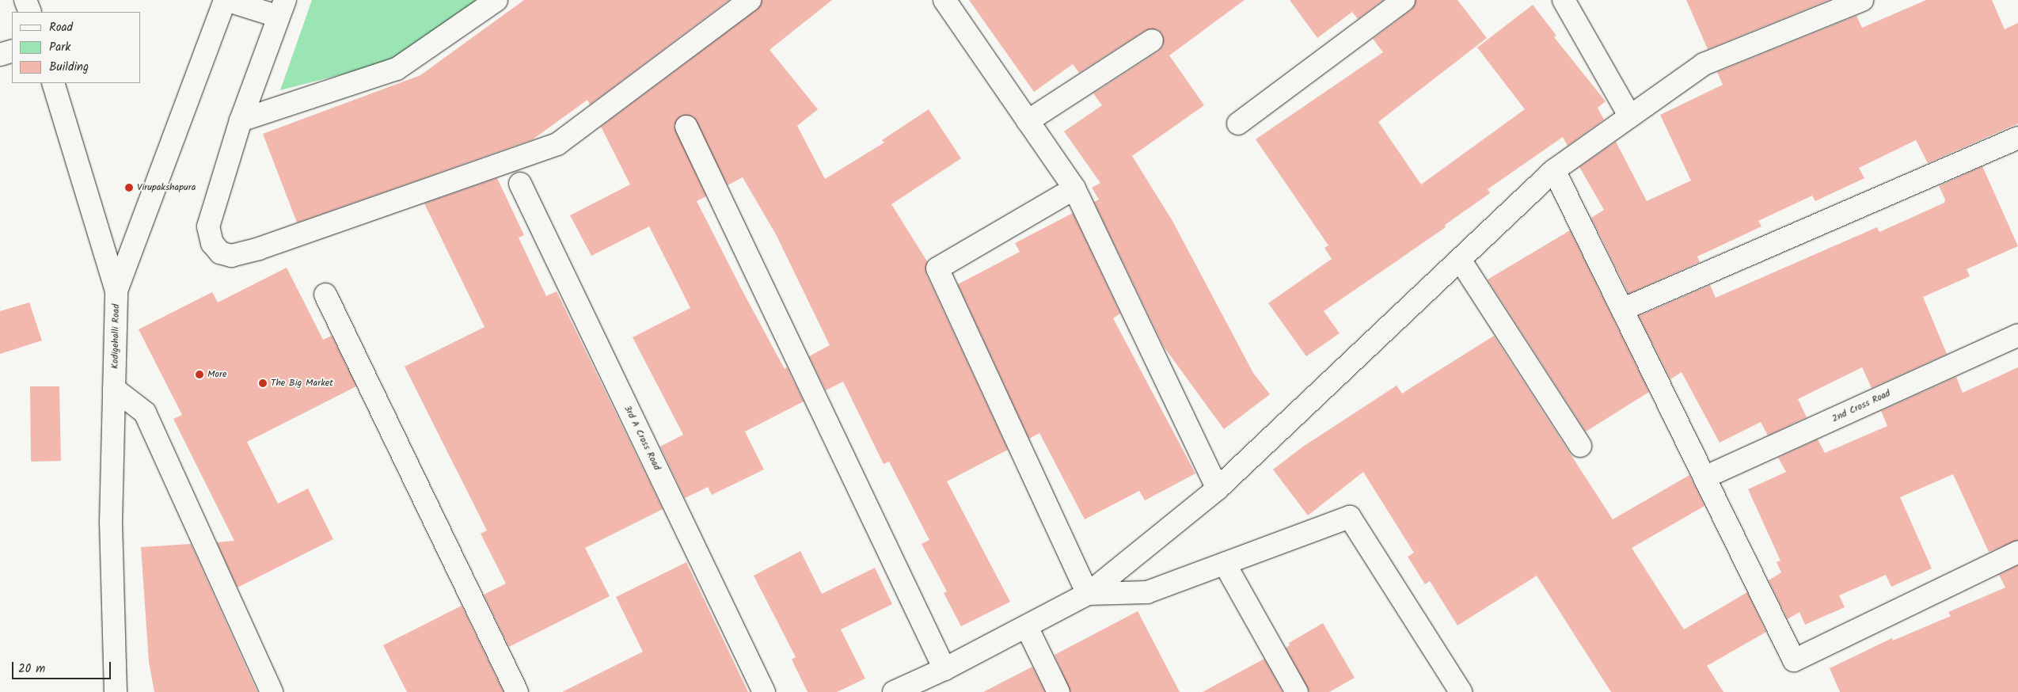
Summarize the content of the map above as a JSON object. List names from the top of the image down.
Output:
{
  "streets": {
    "street": ["Kodigehalli Road", "2nd Cross Road", "3rd A Cross Road"]
  },
  "places": ["Virupakshapura", "More", "The Big Market"],
  "legend": ["Road", "Park", "Building"],
  "scale_bar": "20 m"
}
